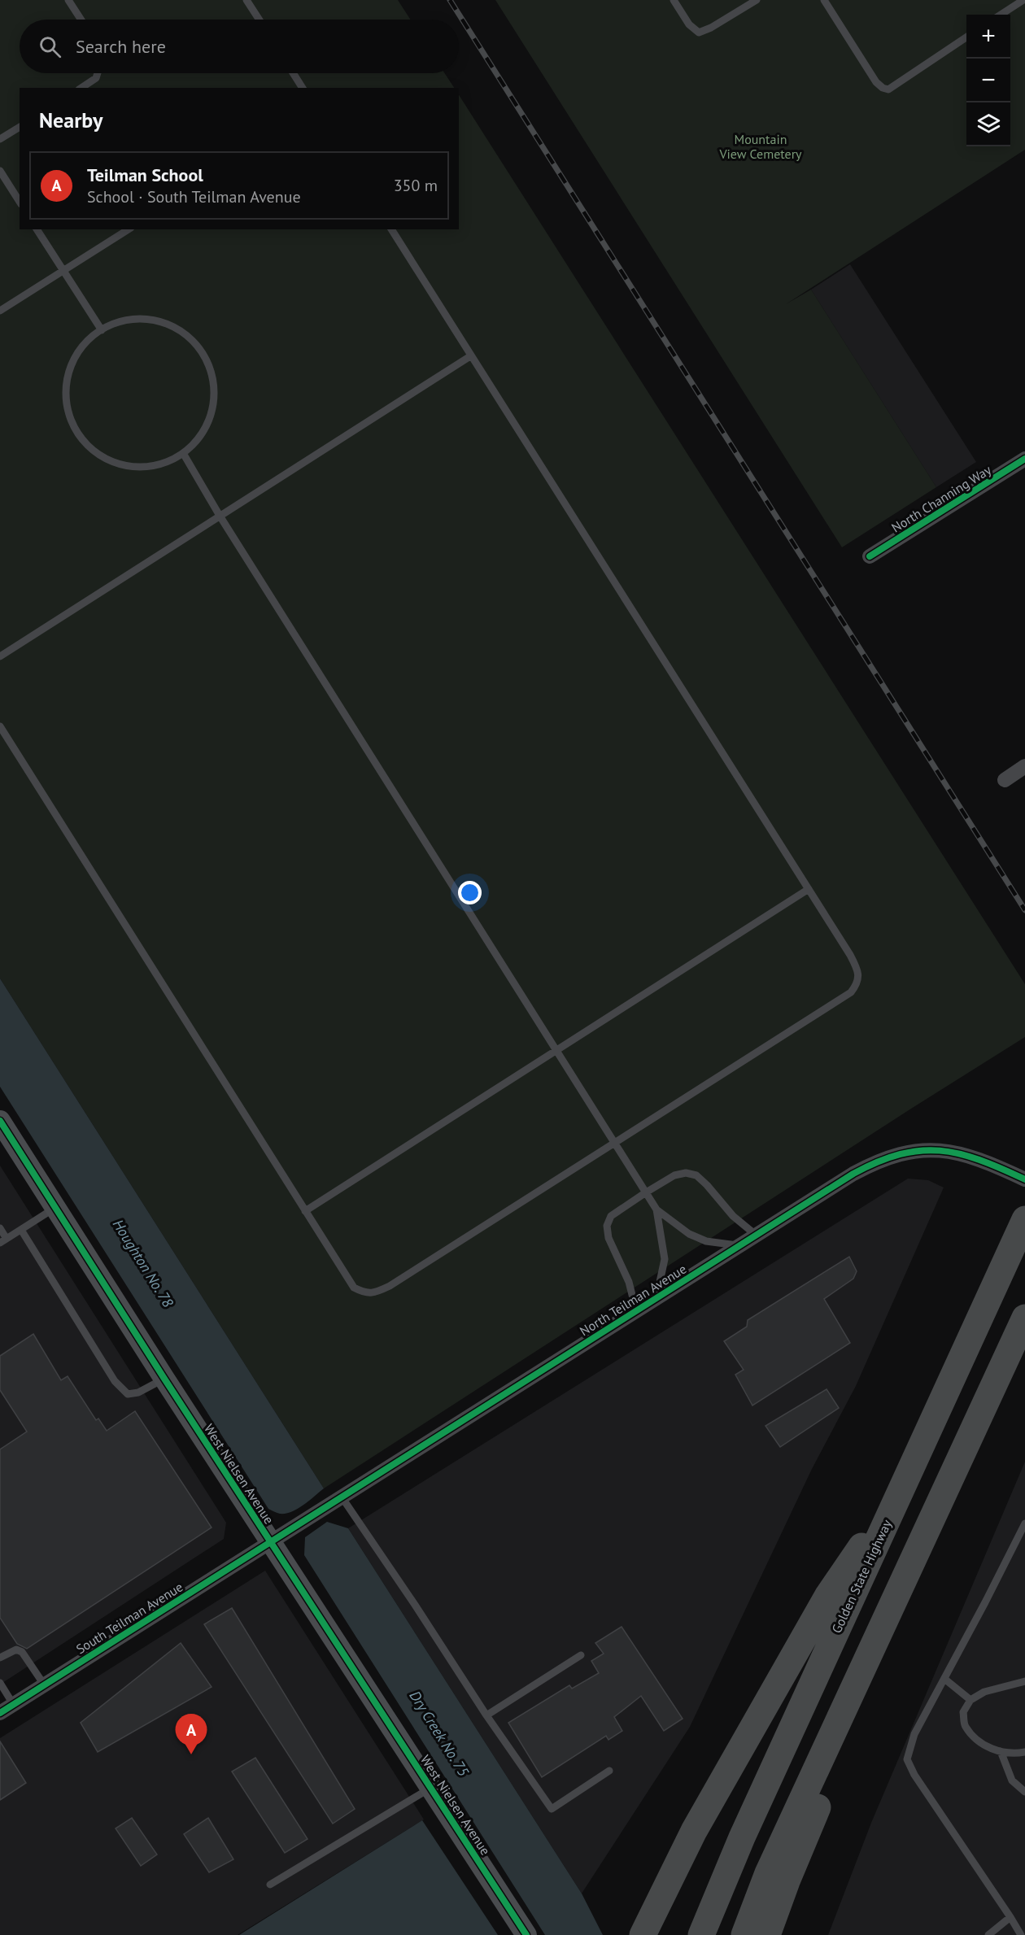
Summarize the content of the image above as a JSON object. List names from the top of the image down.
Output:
{
  "streets": {
    "highway": ["Golden State Highway"],
    "street": [
      "North Channing Way",
      "North Teilman Avenue",
      "West Nielsen Avenue",
      "South Teilman Avenue"
    ]
  },
  "crossings": [
    ["North Teilman Avenue", "West Nielsen Avenue"],
    ["North Teilman Avenue", "South Teilman Avenue"],
    ["West Nielsen Avenue", "South Teilman Avenue"]
  ],
  "water": ["Houghton No. 78", "Dry Creek No. 75"],
  "parks": ["Mountain View Cemetery"],
  "page": {
    "map_buttons": ["+", "−"],
    "search": "Search here",
    "heading": "Nearby",
    "list": [
      {
        "mark": "A",
        "name": "Teilman School",
        "note": "School · South Teilman Avenue",
        "value": "350 m"
      }
    ],
    "pins": "A"
  }
}
